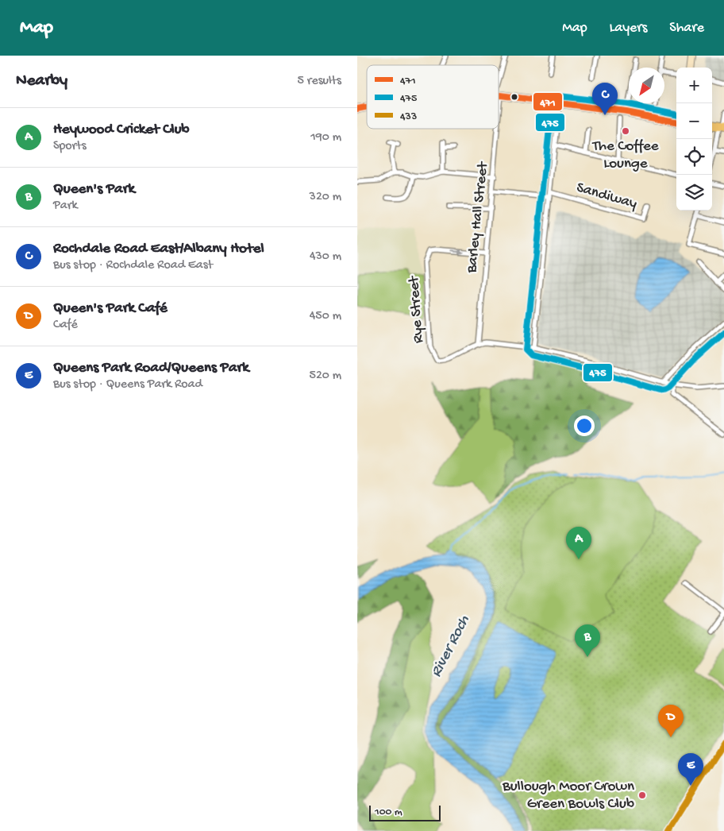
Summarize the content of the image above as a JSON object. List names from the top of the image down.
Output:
{
  "streets": {
    "street": ["Sandiway", "Barley Hall Street", "Rye Street"]
  },
  "crossings": [
    ["Barley Hall Street", "Rye Street"]
  ],
  "water": ["River Roch"],
  "places": ["The Coffee Lounge", "Bullough Moor Crown Green Bowls Club"],
  "lines": ["transit line 471", "transit line 475", "transit line 433"],
  "legend": ["471", "475", "433"],
  "scale_bar": "100 m",
  "north": "bottom left",
  "page": {
    "header": "Map",
    "nav": ["Map", "Layers", "Share"],
    "heading": ["Nearby", "5 results"],
    "map_buttons": ["+", "−"],
    "pins": [
      "C",
      "A",
      "B",
      "D",
      "E"
    ],
    "list": [
      {
        "mark": "A",
        "name": "Heywood Cricket Club",
        "note": "Sports",
        "value": "190 m"
      },
      {
        "mark": "B",
        "name": "Queen's Park",
        "note": "Park",
        "value": "320 m"
      },
      {
        "mark": "C",
        "name": "Rochdale Road East/Albany Hotel",
        "note": "Bus stop · Rochdale Road East",
        "value": "430 m"
      },
      {
        "mark": "D",
        "name": "Queen's Park Café",
        "note": "Café",
        "value": "450 m"
      },
      {
        "mark": "E",
        "name": "Queens Park Road/Queens Park",
        "note": "Bus stop · Queens Park Road",
        "value": "520 m"
      }
    ],
    "scale": "100 m"
  }
}
